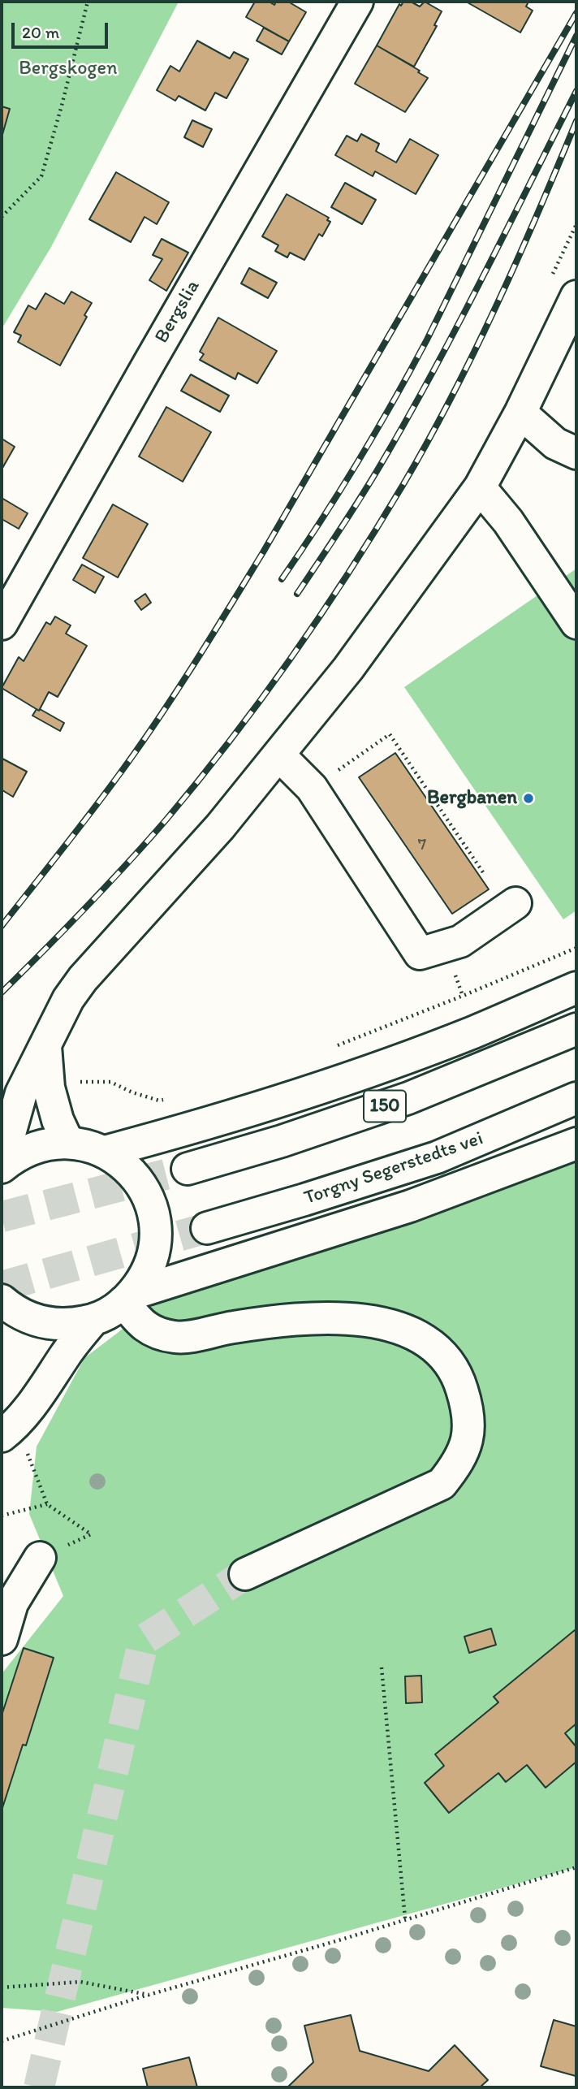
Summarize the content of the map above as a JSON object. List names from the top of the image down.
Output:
{
  "streets": {
    "main road": ["Bergslia", "150", "Torgny Segerstedts vei"]
  },
  "parks": ["Bergskogen"],
  "places": ["Bergbanen"],
  "house_numbers": ["7"],
  "scale_bar": "20 m"
}
